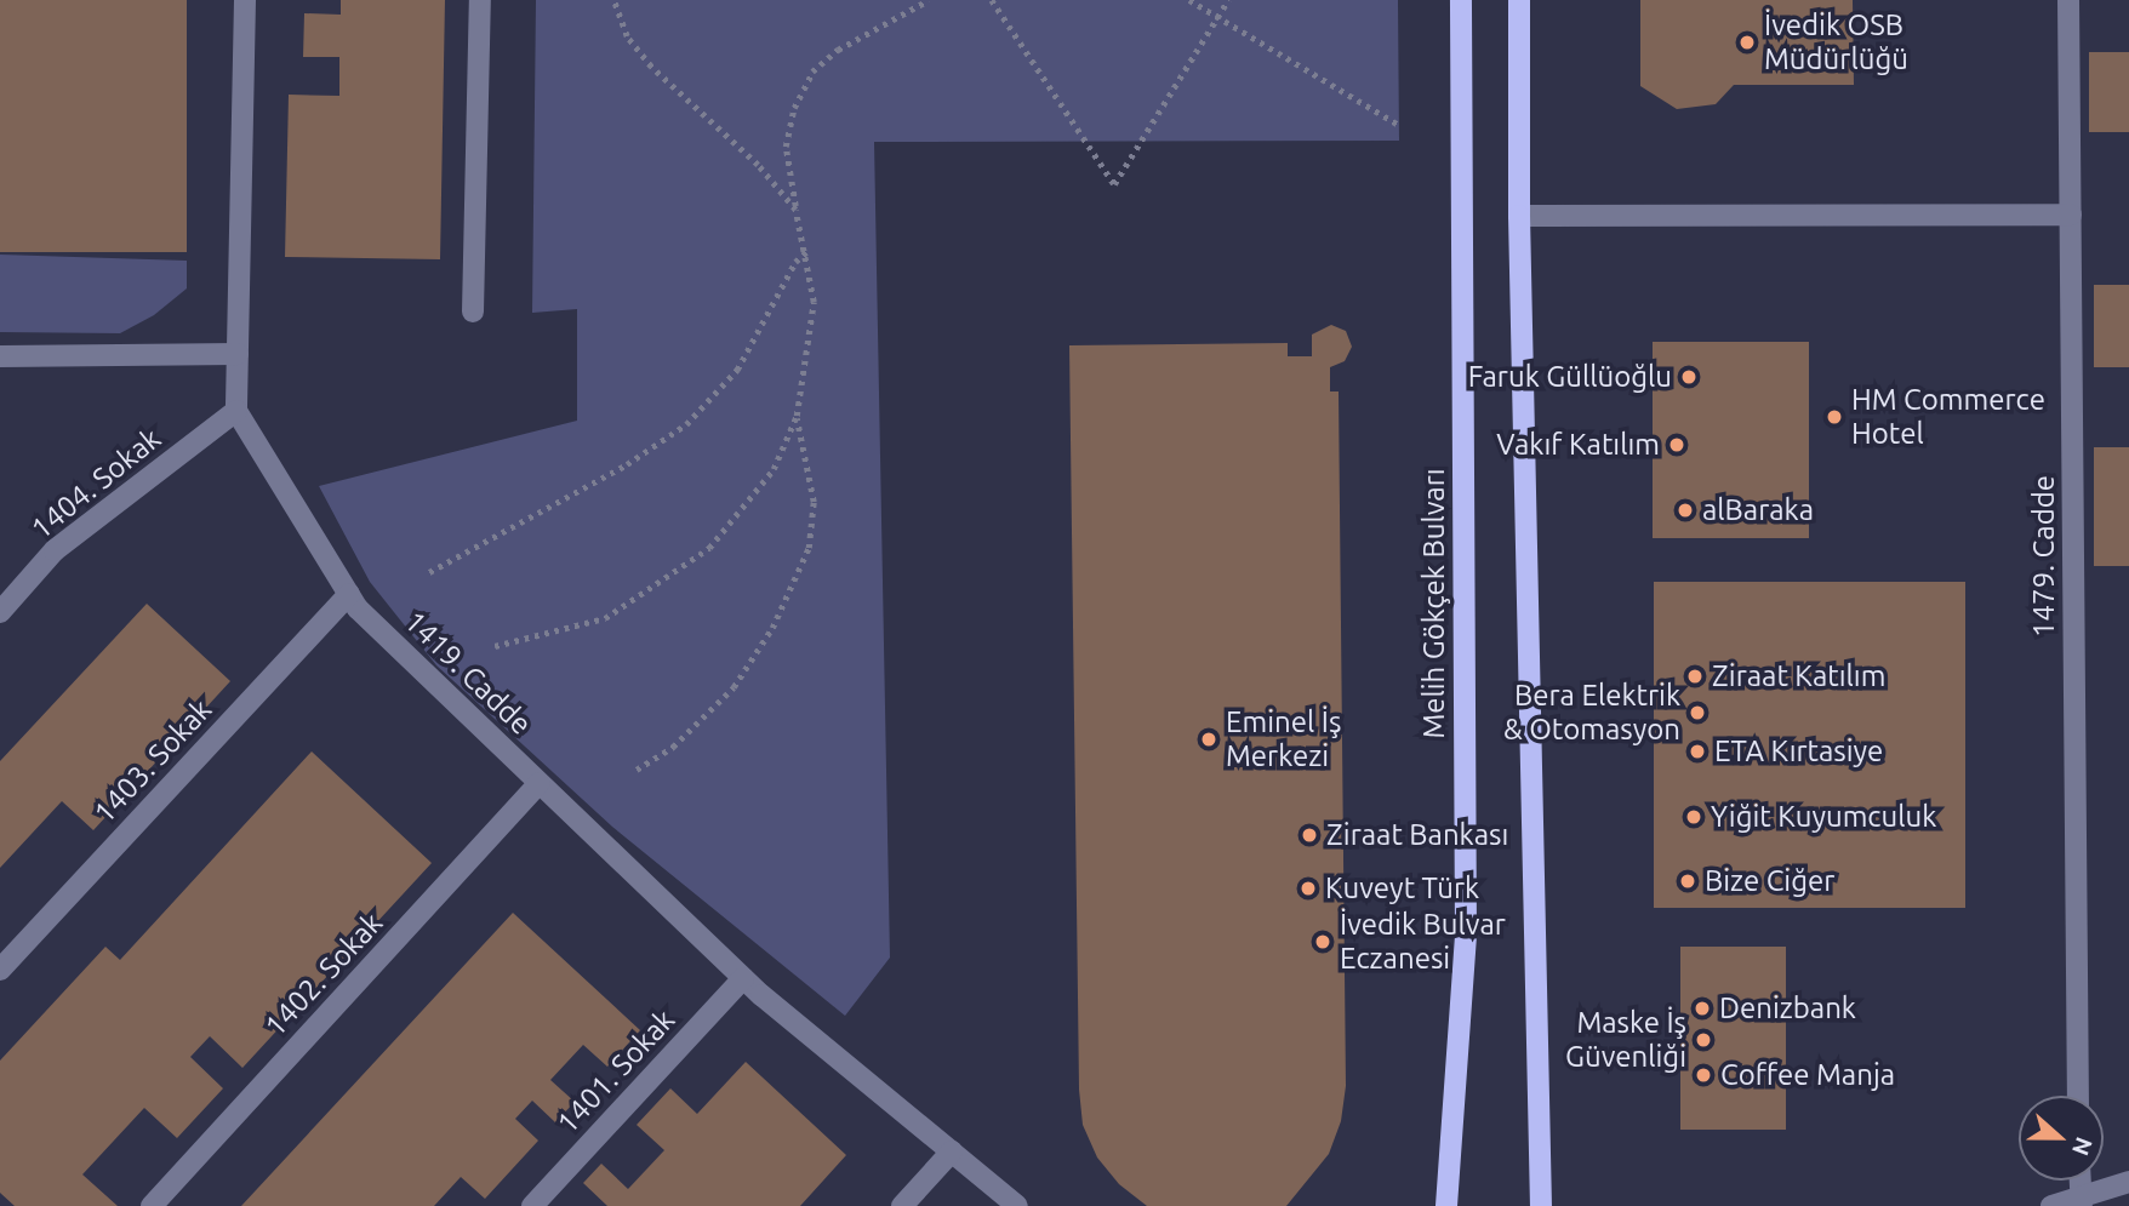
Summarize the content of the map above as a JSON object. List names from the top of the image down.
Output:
{
  "streets": {
    "main road": ["Melih Gökçek Bulvarı"],
    "street": [
      "1404. Sokak",
      "1479. Cadde",
      "1419. Cadde",
      "1403. Sokak",
      "1402. Sokak",
      "1401. Sokak"
    ]
  },
  "crossings": [
    ["1404. Sokak", "1419. Cadde"],
    ["1419. Cadde", "1403. Sokak"],
    ["1419. Cadde", "1402. Sokak"],
    ["1419. Cadde", "1401. Sokak"]
  ],
  "places": [
    "İvedik OSB Müdürlüğü",
    "Faruk Güllüoğlu",
    "HM Commerce Hotel",
    "Vakıf Katılım",
    "alBaraka",
    "Ziraat Katılım",
    "Bera Elektrik & Otomasyon",
    "Eminel İş Merkezi",
    "ETA Kırtasiye",
    "Yiğit Kuyumculuk",
    "Ziraat Bankası",
    "Bize Ciğer",
    "Kuveyt Türk",
    "İvedik Bulvar Eczanesi",
    "Denizbank",
    "Maske İş Güvenliği",
    "Coffee Manja"
  ],
  "north": "right"
}
